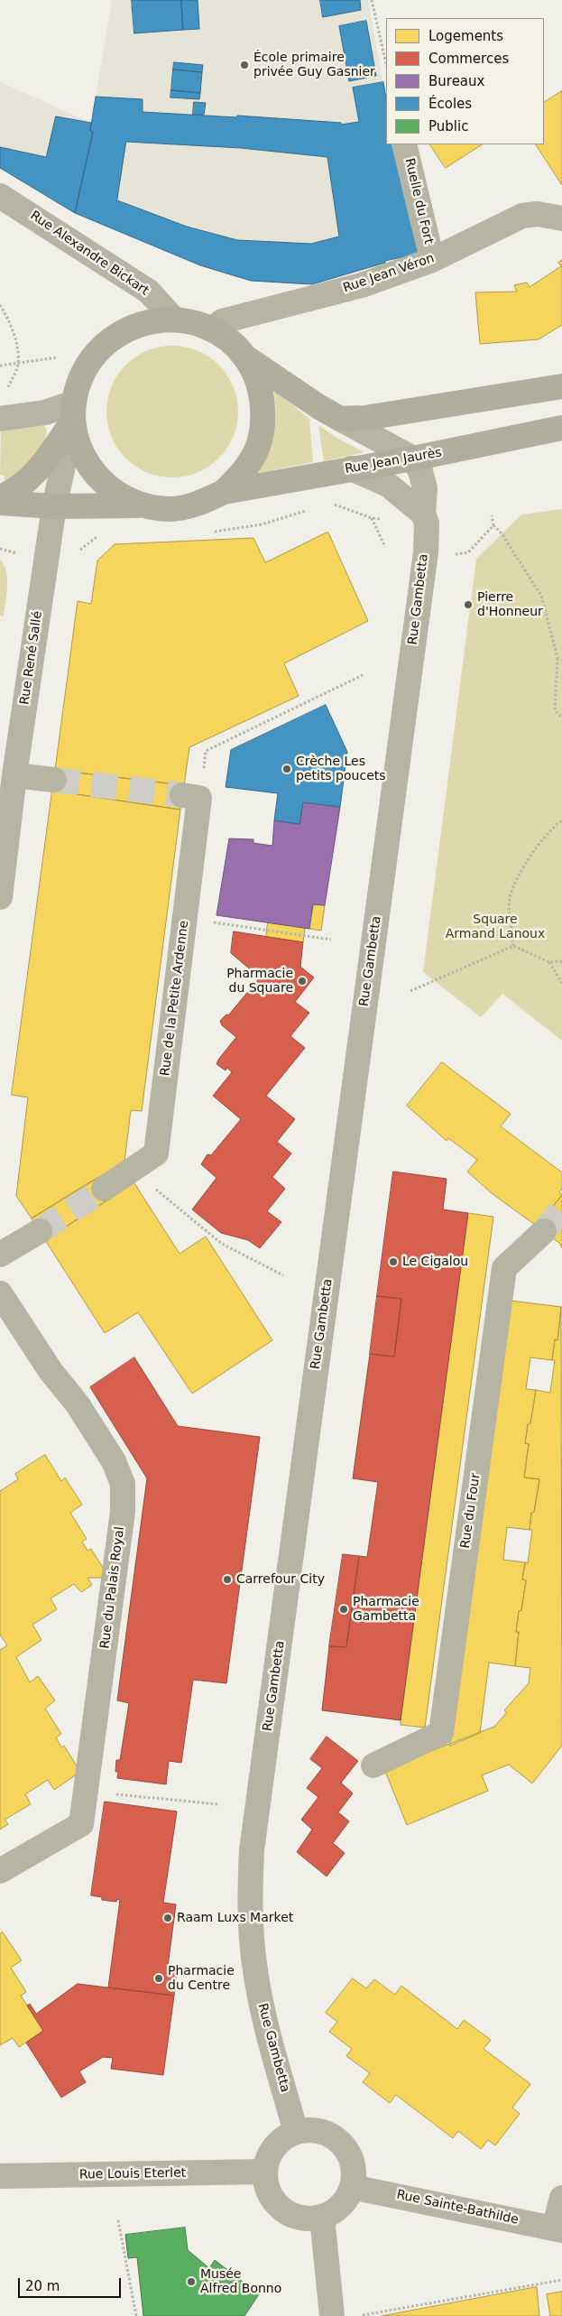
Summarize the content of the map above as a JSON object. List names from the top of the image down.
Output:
{
  "streets": {
    "main road": ["Rue Jean Jaurès"],
    "street": [
      "Ruelle du Fort",
      "Rue Alexandre Bickart",
      "Rue Jean Véron",
      "Rue Gambetta",
      "Rue René Sallé",
      "Rue de la Petite Ardenne",
      "Rue du Four",
      "Rue du Palais Royal",
      "Rue Louis Eterlet",
      "Rue Sainte-Bathilde"
    ]
  },
  "crossings": [
    ["Ruelle du Fort", "Rue Jean Véron"],
    ["Rue Jean Jaurès", "Rue Gambetta"],
    ["Rue Gambetta", "Rue Louis Eterlet"],
    ["Rue Gambetta", "Rue Sainte-Bathilde"],
    ["Rue Louis Eterlet", "Rue Sainte-Bathilde"]
  ],
  "parks": ["Square Armand Lanoux"],
  "places": [
    "École primaire privée Guy Gasnier",
    "Pierre d'Honneur",
    "Crèche Les petits poucets",
    "Pharmacie du Square",
    "Le Cigalou",
    "Carrefour City",
    "Pharmacie Gambetta",
    "Raam Luxs Market",
    "Pharmacie du Centre",
    "Musée Alfred Bonno"
  ],
  "legend": [
    "Logements",
    "Commerces",
    "Bureaux",
    "Écoles",
    "Public"
  ],
  "scale_bar": "20 m"
}
